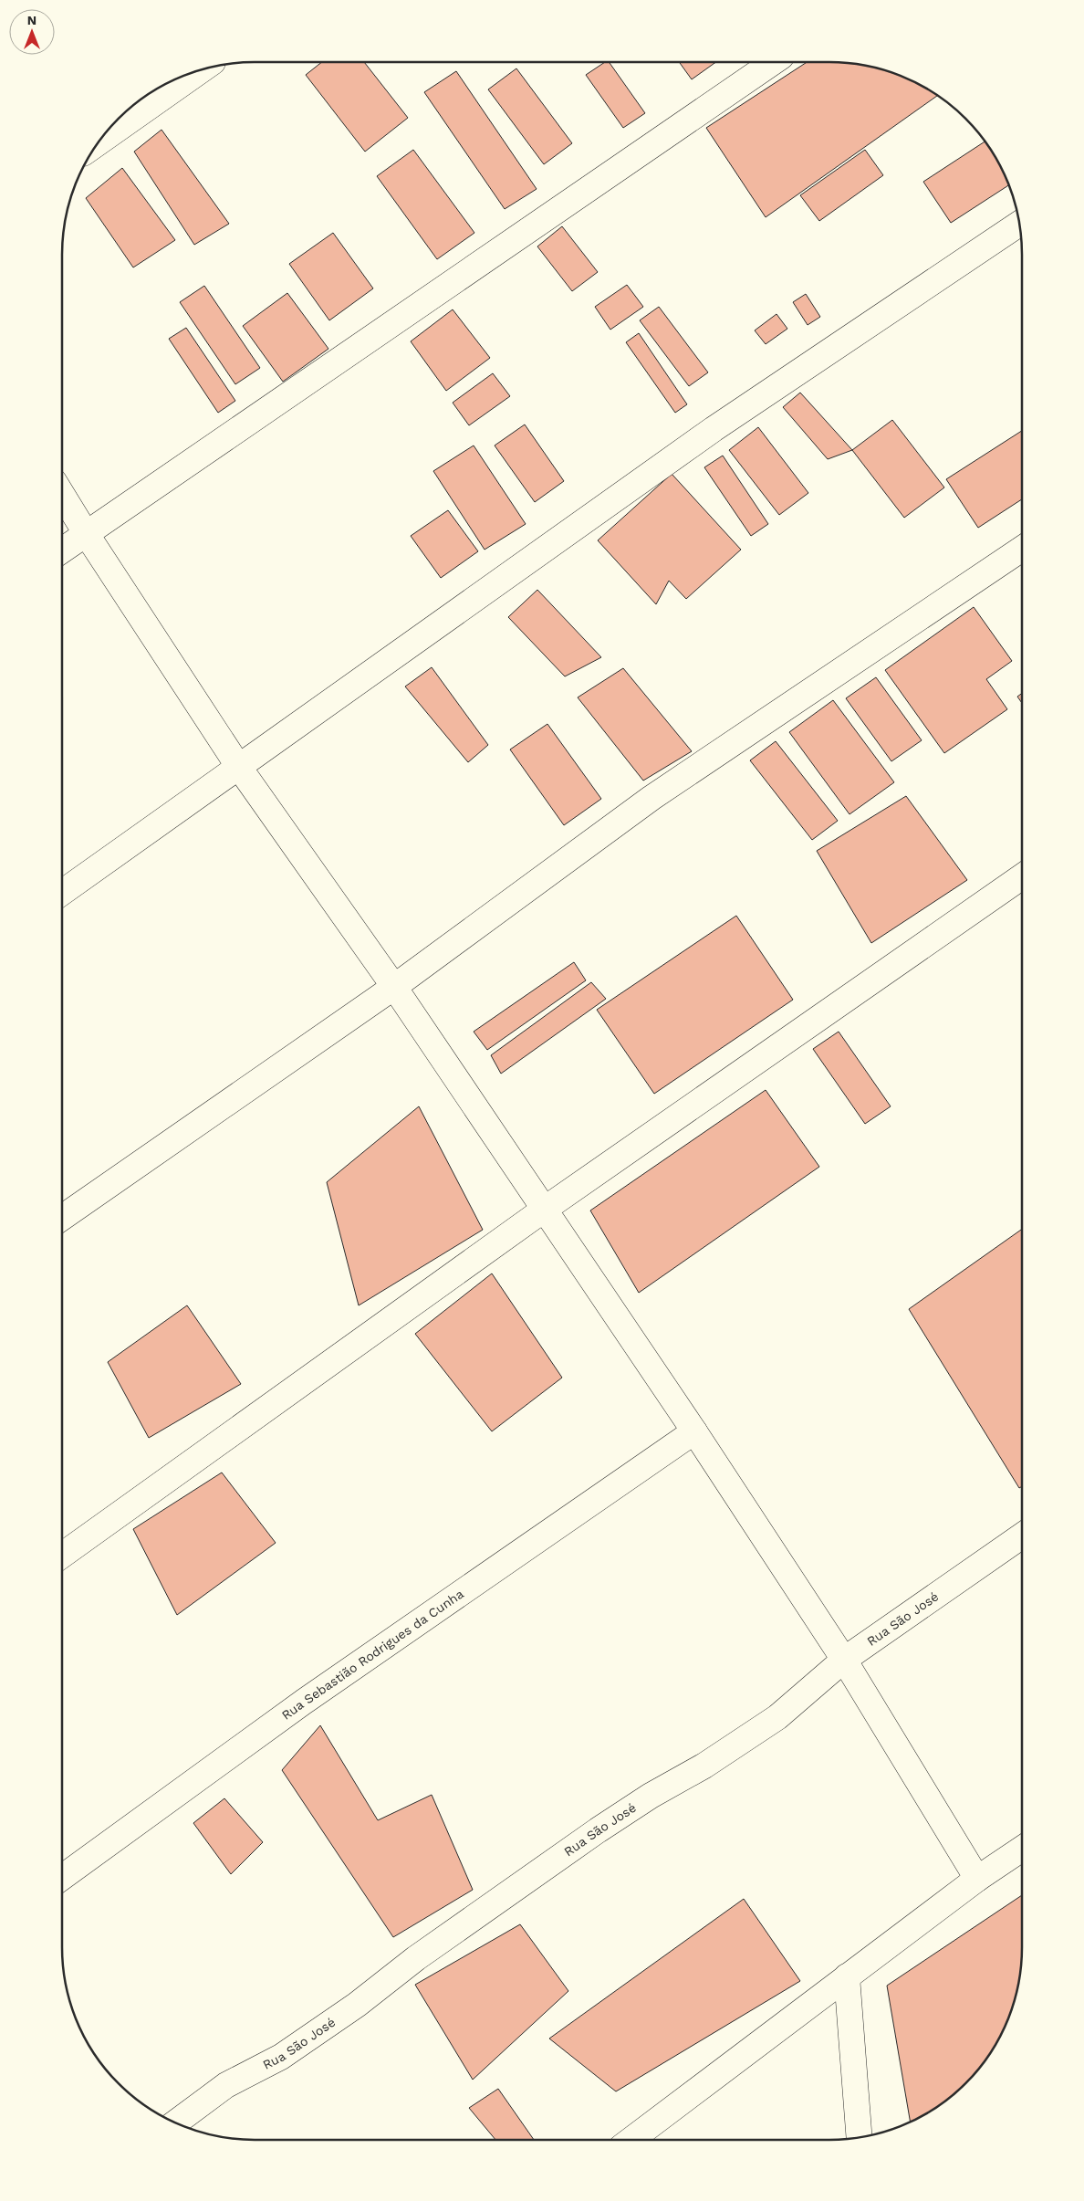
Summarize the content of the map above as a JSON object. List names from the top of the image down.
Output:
{
  "streets": {
    "street": ["Rua São José", "Rua Sebastião Rodrigues da Cunha"]
  },
  "north": "top"
}
